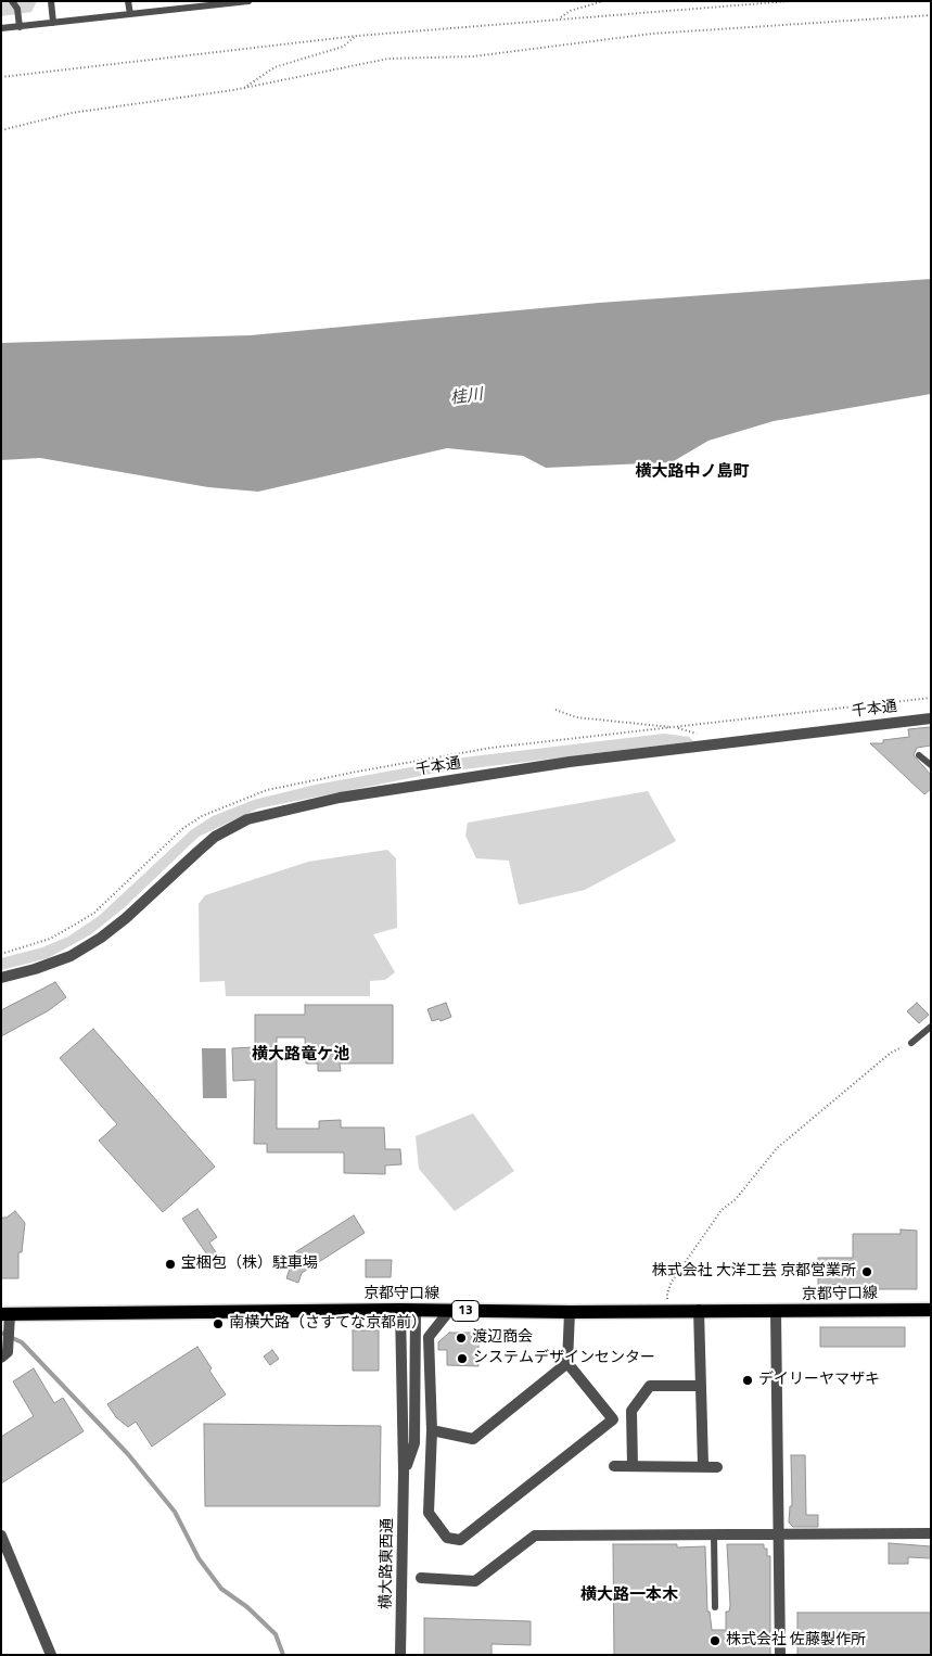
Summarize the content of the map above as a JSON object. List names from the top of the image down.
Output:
{
  "streets": {
    "main road": ["京都守口線", "13"],
    "street": ["千本通", "横大路東西通"]
  },
  "crossings": [
    ["京都守口線", "横大路東西通"]
  ],
  "districts": ["横大路中ノ島町", "横大路竜ケ池", "横大路一本木"],
  "water": ["桂川"],
  "places": [
    "宝梱包（株）駐車場",
    "株式会社 大洋工芸 京都営業所",
    "南横大路（さすてな京都前）",
    "渡辺商会",
    "システムデザインセンター",
    "デイリーヤマザキ",
    "株式会社 佐藤製作所"
  ]
}
